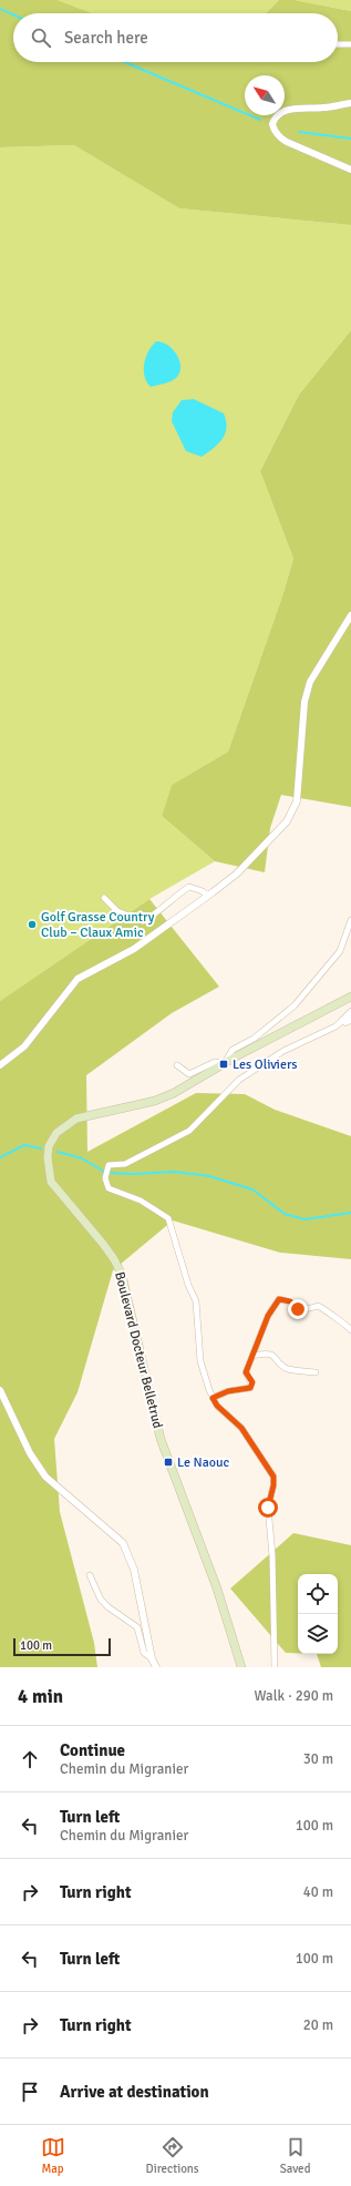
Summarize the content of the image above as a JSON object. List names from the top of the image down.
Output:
{
  "streets": {
    "main road": ["Boulevard Docteur Belletrud"]
  },
  "places": {
    "other": ["Golf Grasse Country Club – Claux Amic"],
    "transit": ["Les Oliviers", "Le Naouc"]
  },
  "scale_bar": "100 m",
  "north": "top left",
  "page": {
    "search": "Search here",
    "scale": "100 m",
    "heading": ["4 min", "Walk · 290 m"],
    "list": [
      ["Continue", "Chemin du Migranier", "30 m"],
      ["Turn left", "Chemin du Migranier", "100 m"],
      ["Turn right", "40 m"],
      ["Turn left", "100 m"],
      ["Turn right", "20 m"],
      "Arrive at destination"
    ],
    "nav": ["Map", "Directions", "Saved"]
  }
}
